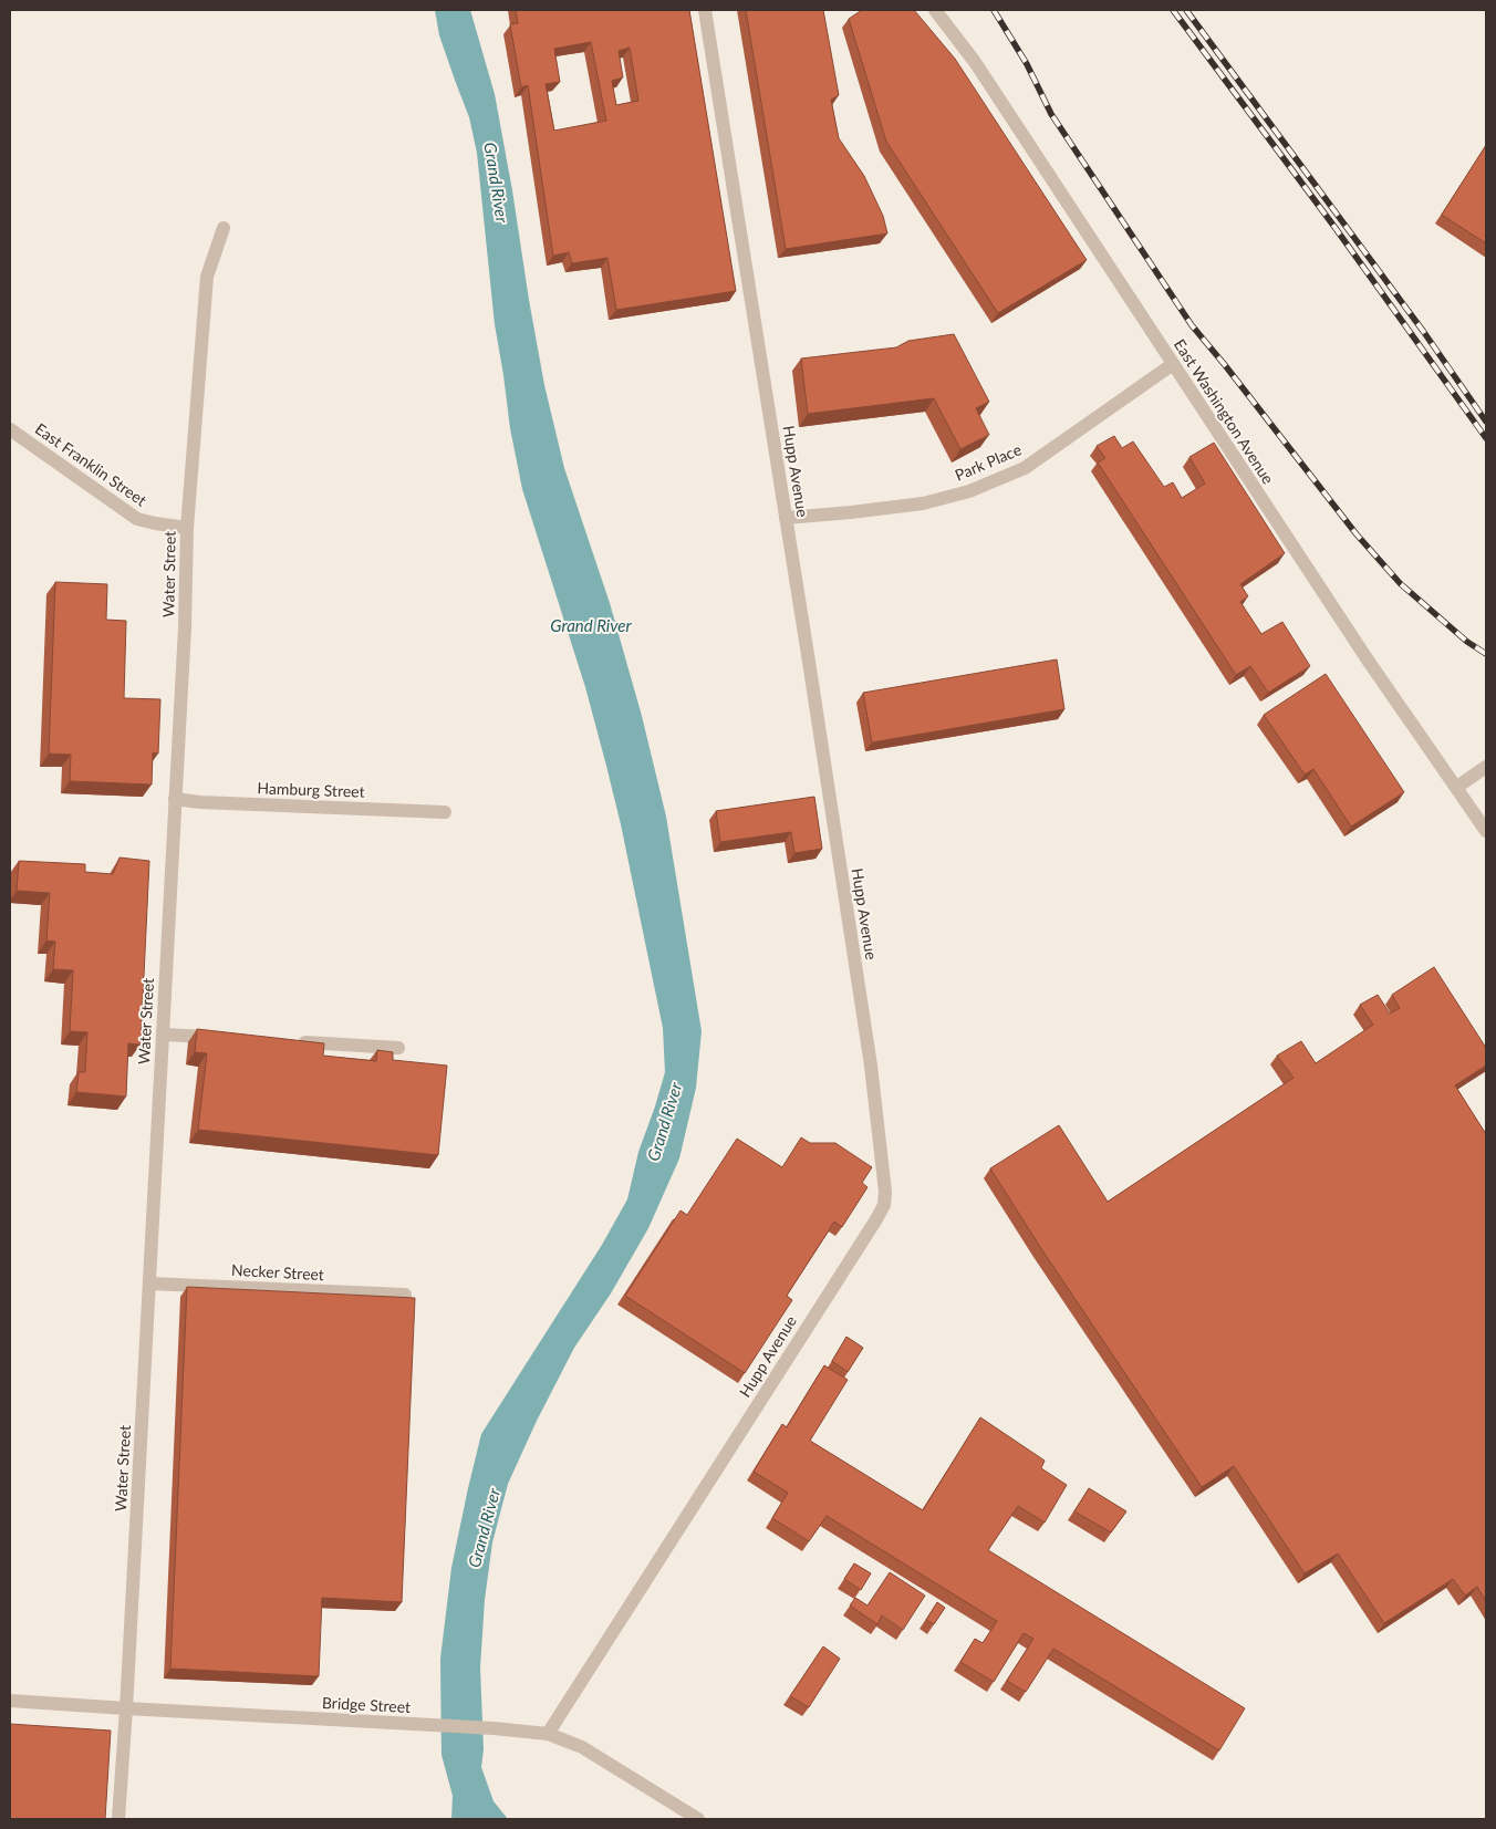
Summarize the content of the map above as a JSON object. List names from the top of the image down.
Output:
{
  "streets": {
    "street": [
      "East Washington Avenue",
      "Park Place",
      "East Franklin Street",
      "Hupp Avenue",
      "Water Street",
      "Hamburg Street",
      "Necker Street",
      "Bridge Street"
    ]
  },
  "crossings": [
    ["East Washington Avenue", "Park Place"],
    ["Park Place", "Hupp Avenue"],
    ["East Franklin Street", "Water Street"],
    ["Hupp Avenue", "Bridge Street"],
    ["Water Street", "Hamburg Street"],
    ["Water Street", "Necker Street"],
    ["Water Street", "Bridge Street"]
  ],
  "water": ["Grand River"]
}
